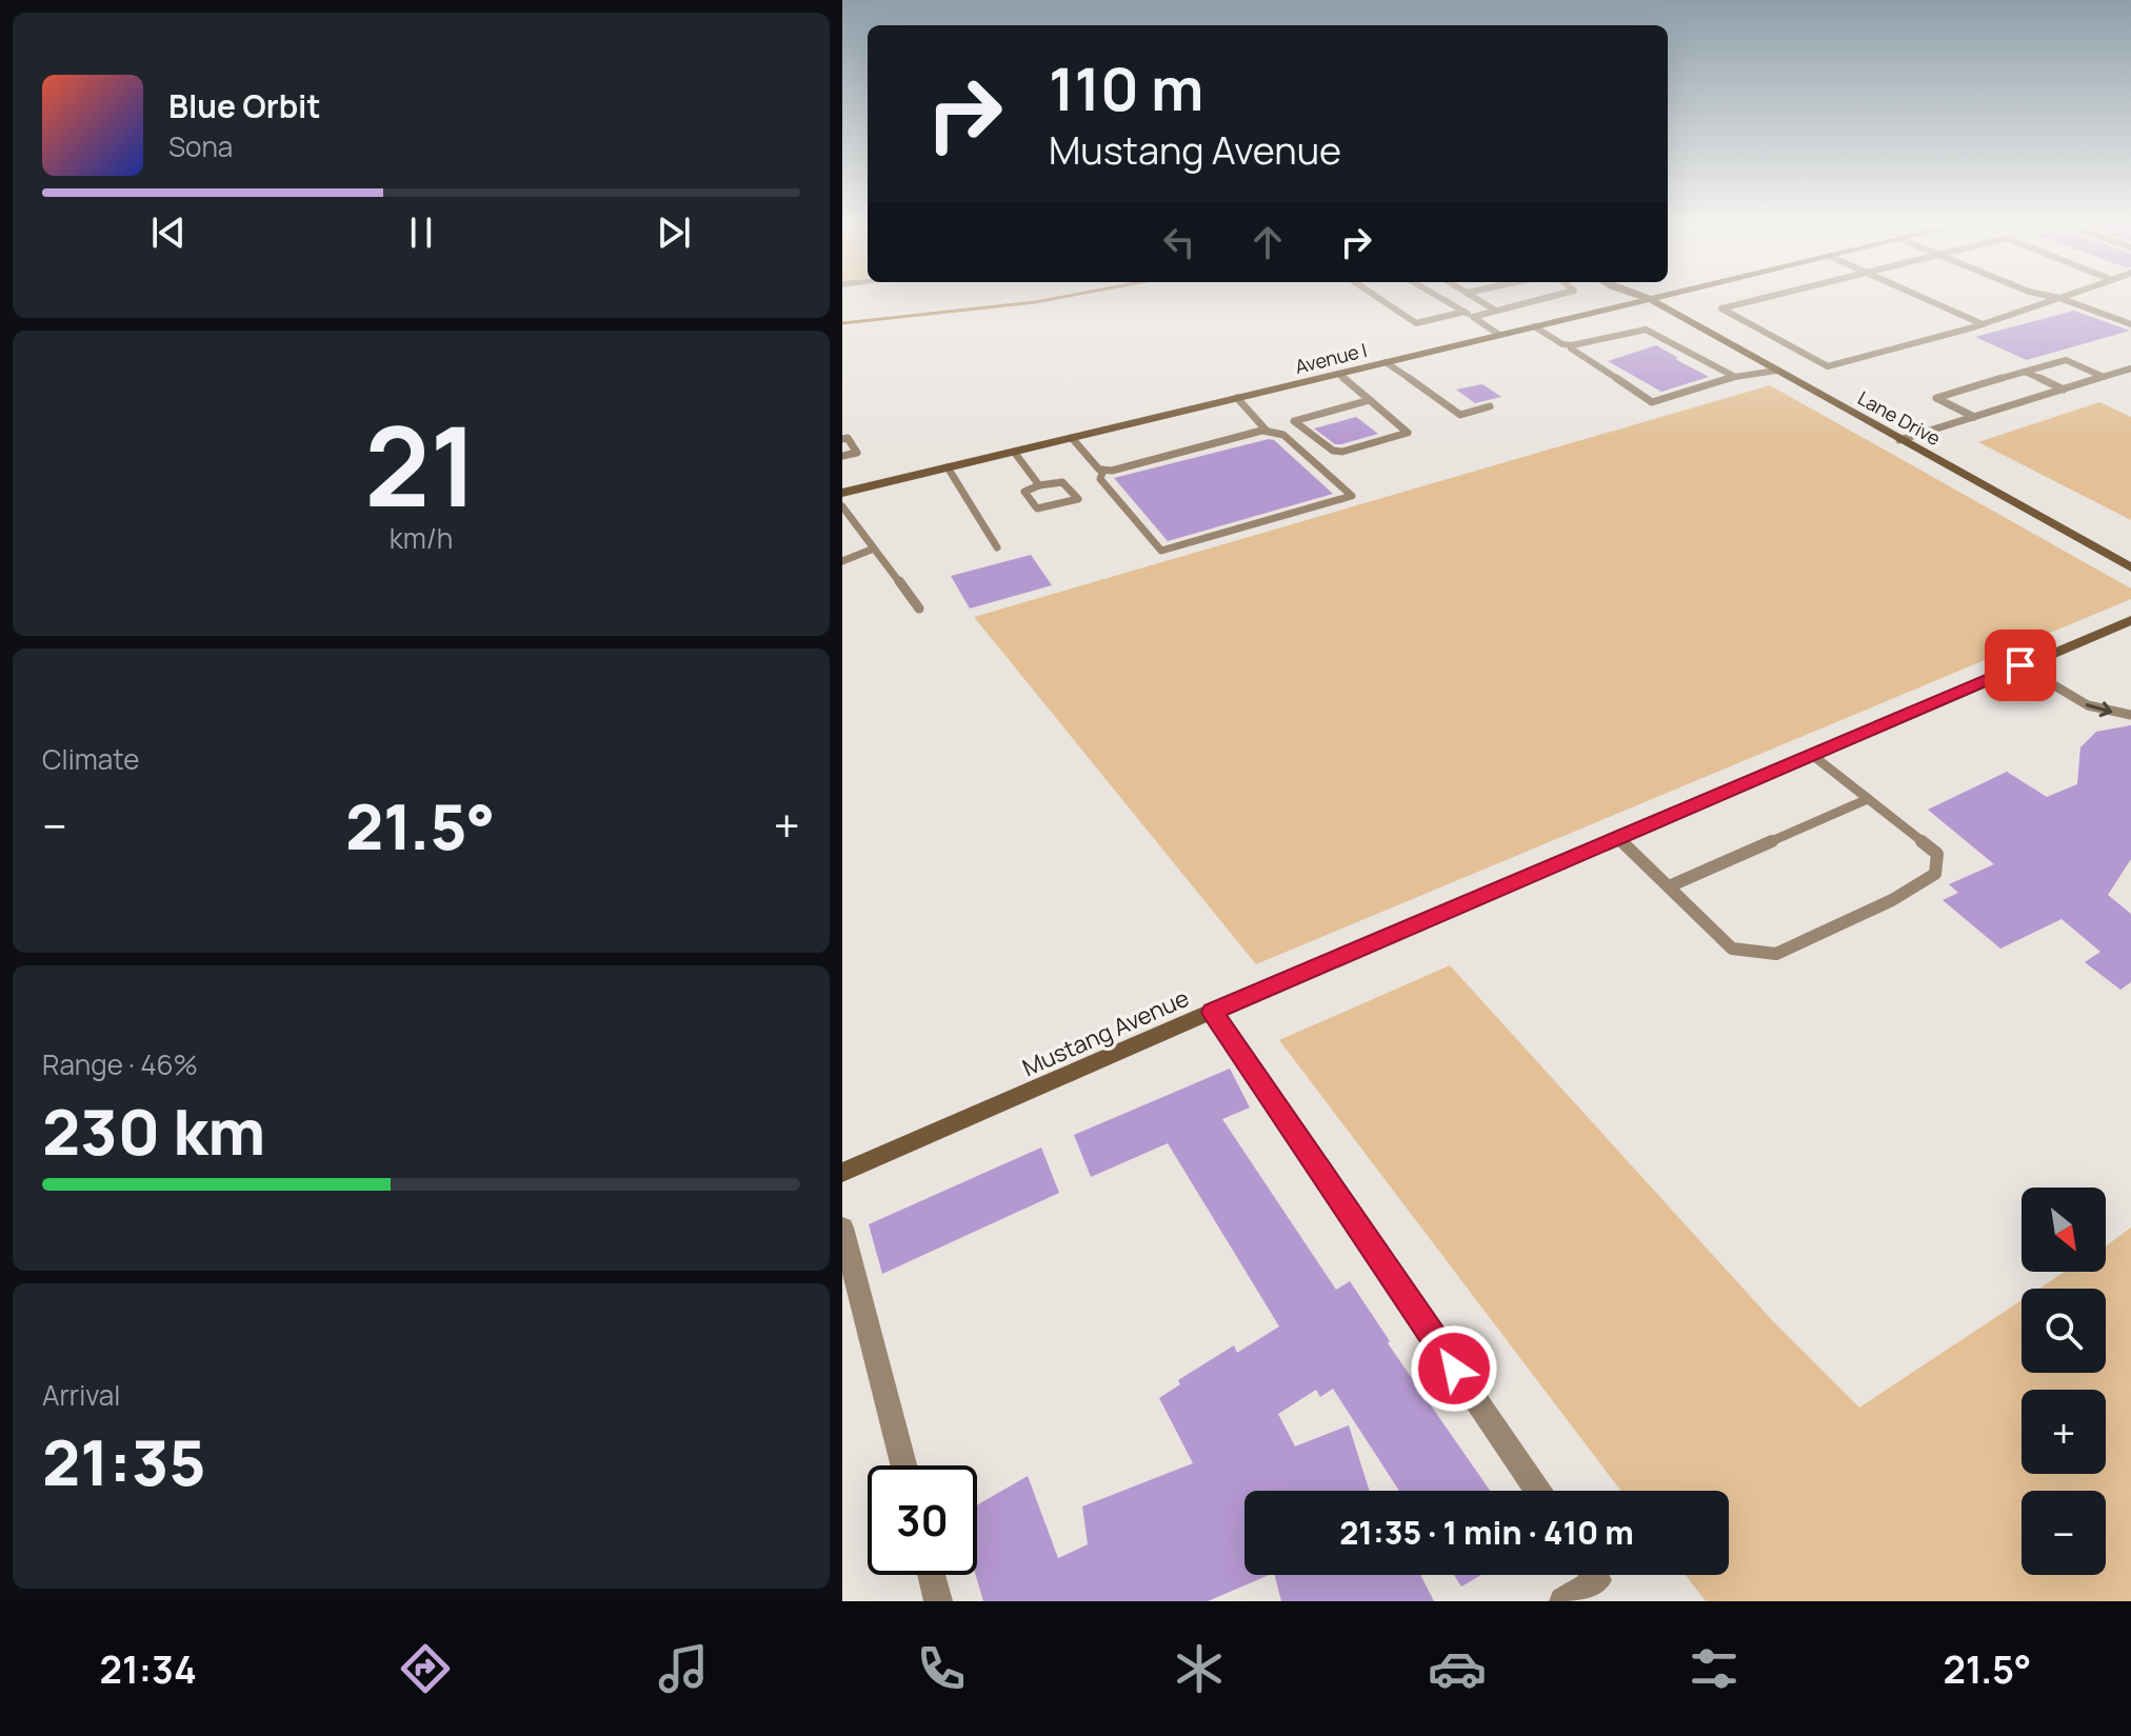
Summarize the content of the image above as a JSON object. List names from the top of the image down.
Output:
{
  "streets": {
    "main road": ["Avenue I", "Lane Drive", "Mustang Avenue"]
  },
  "crossings": [
    ["Avenue I", "Lane Drive"]
  ],
  "north": "bottom right",
  "page": {
    "turn": ["110 m", "Mustang Avenue"],
    "song": ["Blue Orbit", "Sona"],
    "tile": [
      ["21", "km/h"],
      "Climate",
      ["Range · 46%", "230 km"],
      ["Arrival", "21:35"]
    ],
    "heat": ["−", "21.5°", "+"],
    "map_buttons": ["+", "−"],
    "limit": "30",
    "trip": "21:35 · 1 min · 410 m",
    "tabs": ["21:34", "21.5°"]
  }
}
